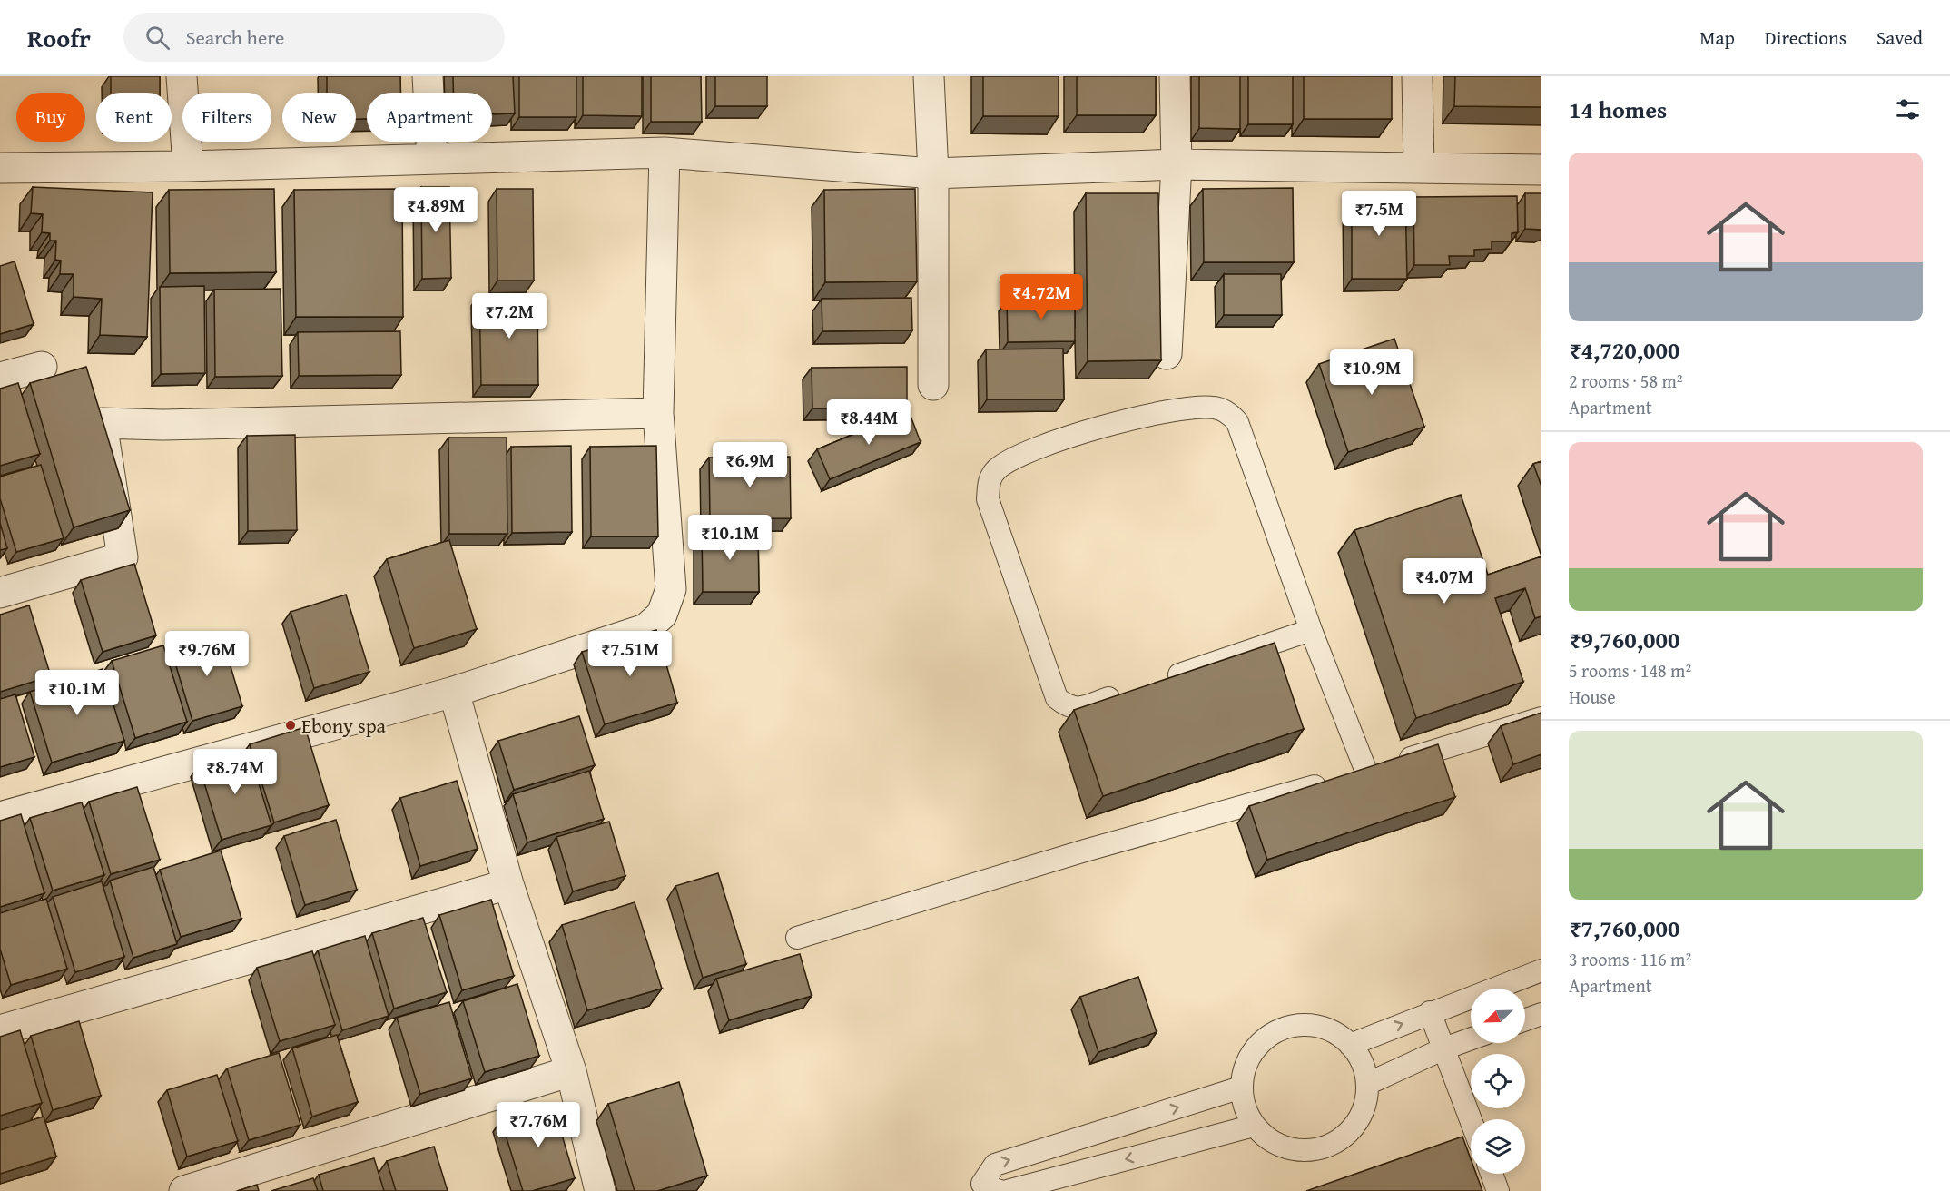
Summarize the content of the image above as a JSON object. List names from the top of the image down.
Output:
{
  "places": ["Ebony spa"],
  "north": "bottom left",
  "page": {
    "header": "Roofr",
    "search": "Search here",
    "nav": ["Map", "Directions", "Saved"],
    "heading": "14 homes",
    "chip": [
      "Buy",
      "Rent",
      "Filters",
      "New",
      "Apartment"
    ],
    "list": [
      {
        "name": "₹4,720,000",
        "note": "2 rooms · 58 m² · Apartment"
      },
      {
        "name": "₹9,760,000",
        "note": "5 rooms · 148 m² · House"
      },
      {
        "name": "₹7,760,000",
        "note": "3 rooms · 116 m² · Apartment"
      }
    ],
    "price": [
      "₹4.89M",
      "₹7.5M",
      "₹4.72M",
      "₹7.2M",
      "₹10.9M",
      "₹8.44M",
      "₹6.9M",
      "₹10.1M",
      "₹4.07M",
      "₹9.76M",
      "₹7.51M",
      "₹10.1M",
      "₹8.74M",
      "₹7.76M"
    ]
  }
}
